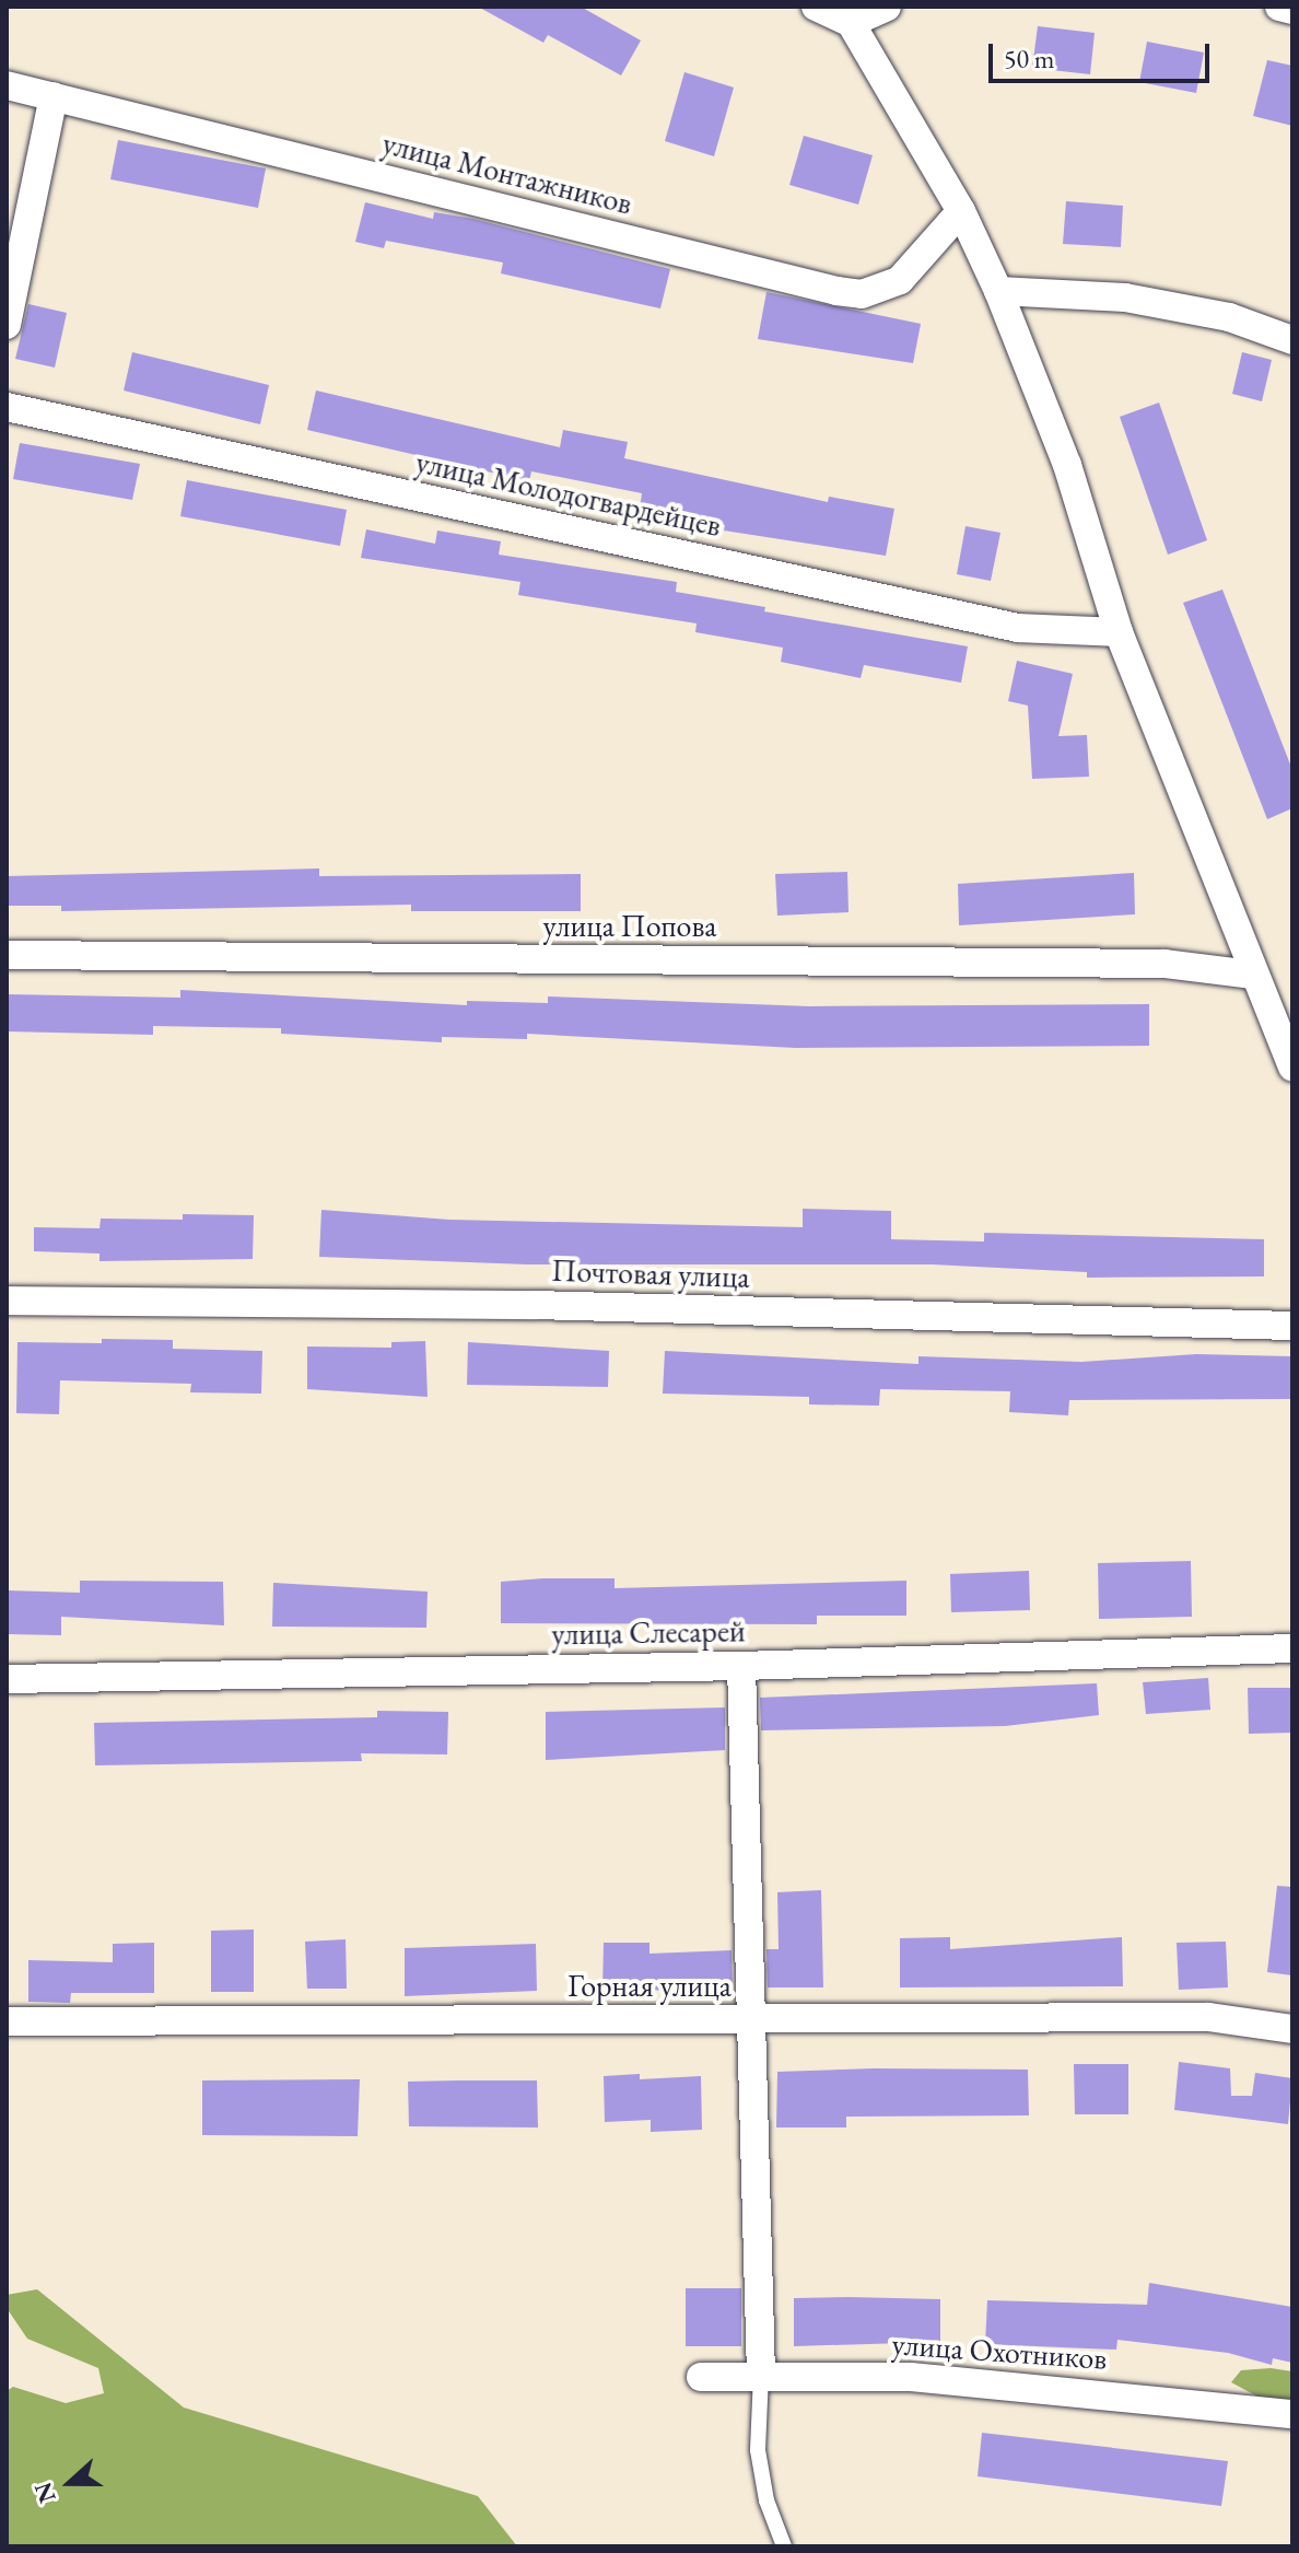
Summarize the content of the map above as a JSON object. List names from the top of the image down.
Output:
{
  "streets": {
    "street": [
      "улица Монтажников",
      "улица Молодогвардейцев",
      "улица Попова",
      "Почтовая улица",
      "улица Слесарей",
      "Горная улица",
      "улица Охотников"
    ]
  },
  "scale_bar": "50 m",
  "north": "left"
}
